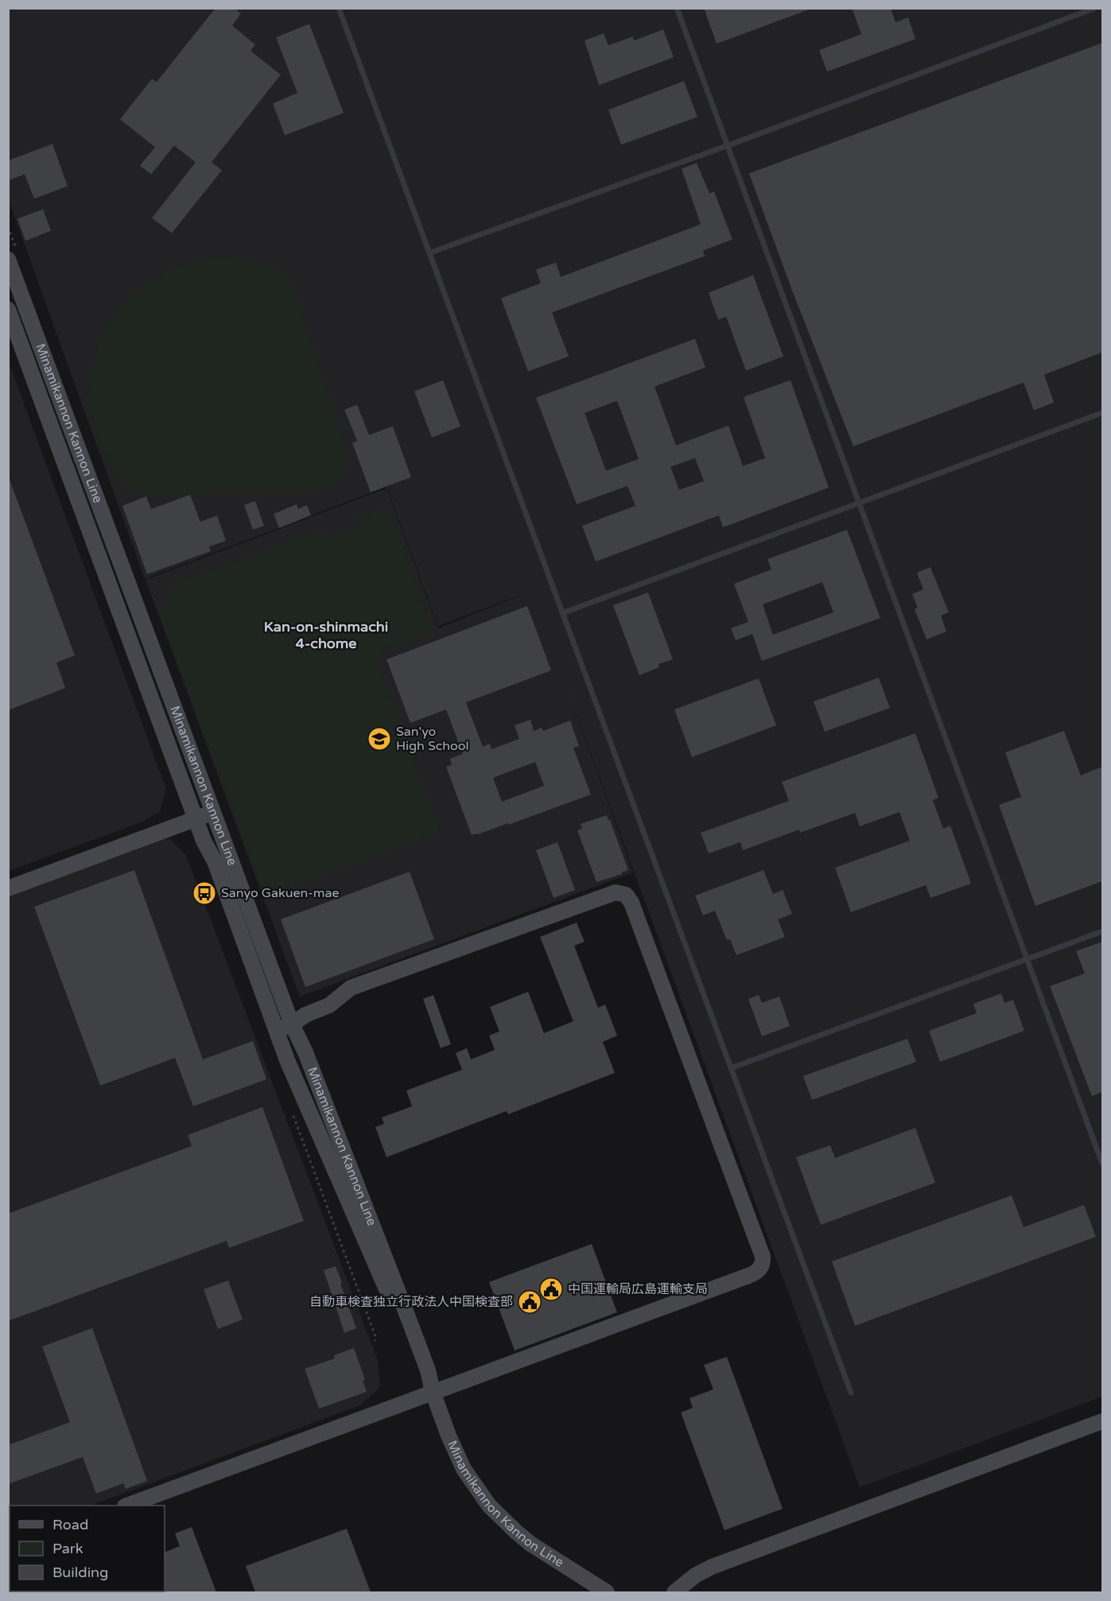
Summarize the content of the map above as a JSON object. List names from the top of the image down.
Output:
{
  "streets": {
    "main road": ["Minamikannon Kannon Line"]
  },
  "districts": ["Kan-on-shinmachi 4-chome"],
  "places": {
    "school or university": ["San'yo High School"],
    "bus stop": ["Sanyo Gakuen-mae"],
    "public building": ["中国運輸局広島運輸支局", "自動車検査独立行政法人中国検査部"]
  },
  "legend": ["Road", "Park", "Building"]
}
